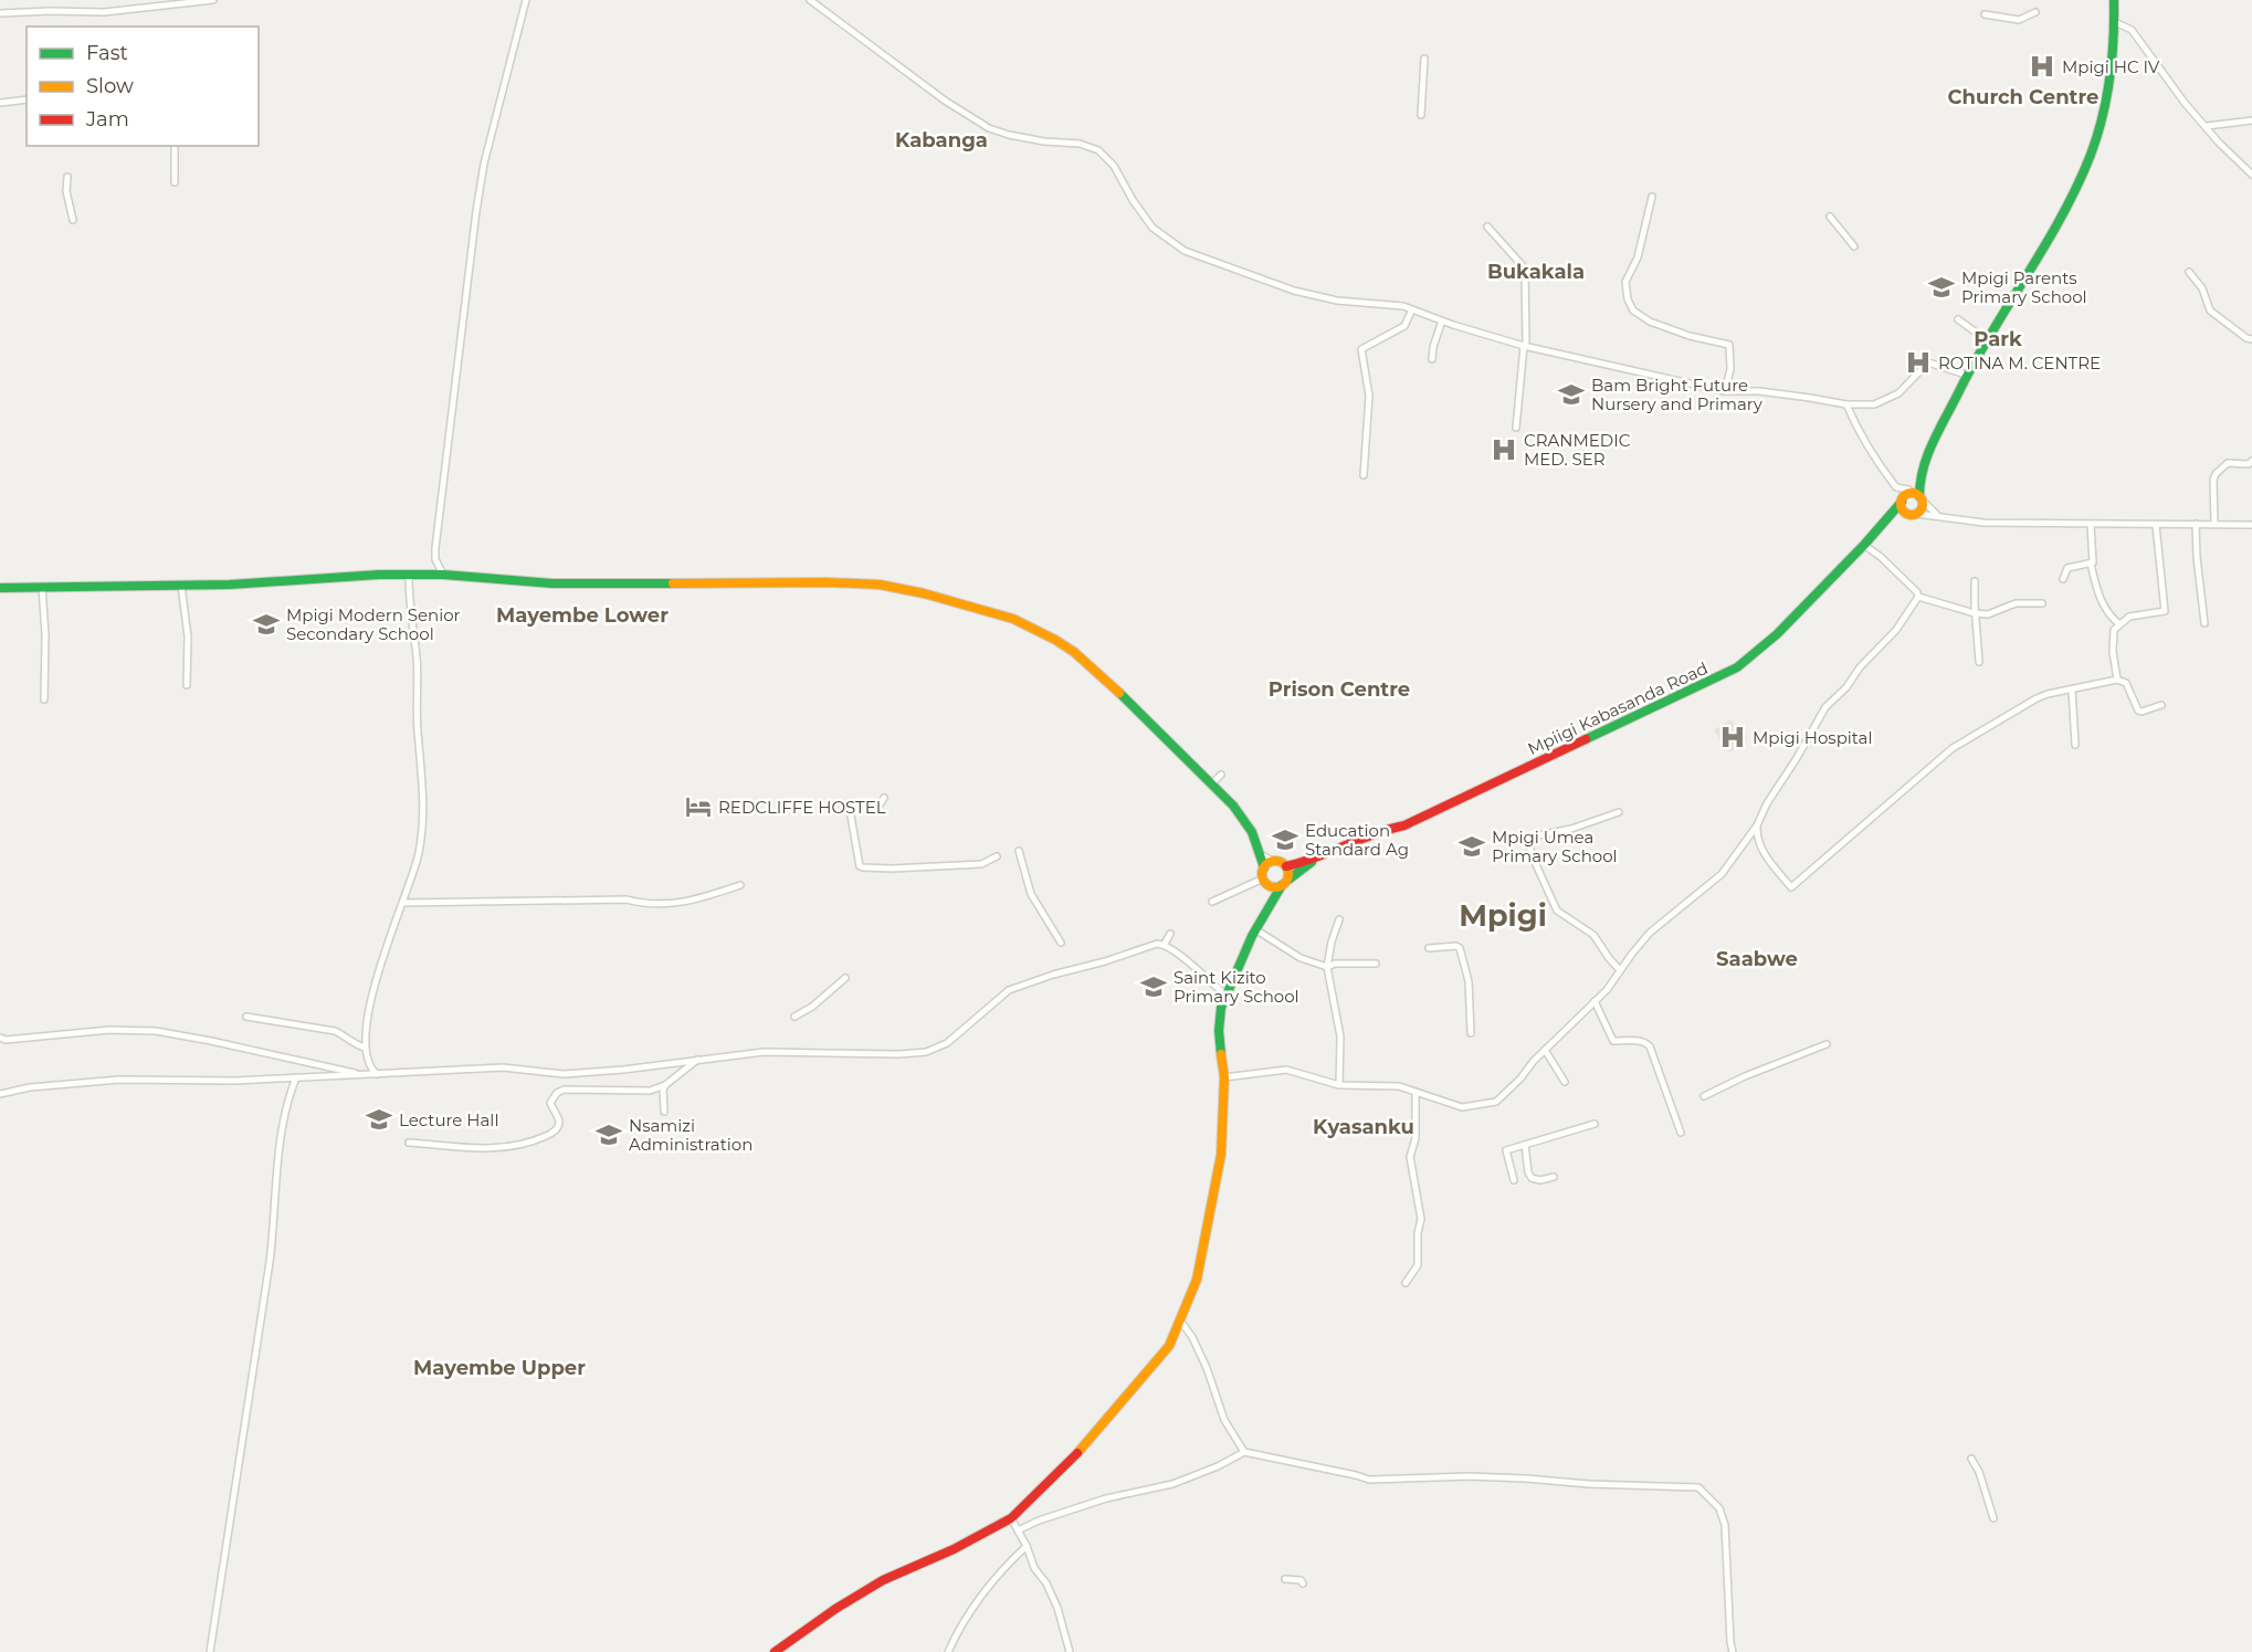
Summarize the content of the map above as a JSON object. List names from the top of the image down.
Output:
{
  "streets": {
    "main road": ["Mpiigi Kabasanda Road"]
  },
  "districts": [
    "Church Centre",
    "Kabanga",
    "Bukakala",
    "Park",
    "Mayembe Lower",
    "Prison Centre",
    "Mpigi",
    "Saabwe",
    "Kyasanku",
    "Mayembe Upper"
  ],
  "places": {
    "hospital": [
      "Mpigi HC IV",
      "ROTINA M. CENTRE",
      "CRANMEDIC MED. SER",
      "Mpigi Hospital"
    ],
    "school or university": [
      "Mpigi Parents Primary School",
      "Bam Bright Future Nursery and Primary",
      "Mpigi Modern Senior Secondary School",
      "Education Standard Ag",
      "Mpigi Umea Primary School",
      "Saint Kizito Primary School",
      "Lecture Hall",
      "Nsamizi Administration"
    ],
    "hotel": ["REDCLIFFE HOSTEL"]
  },
  "legend": ["Fast", "Slow", "Jam"]
}
